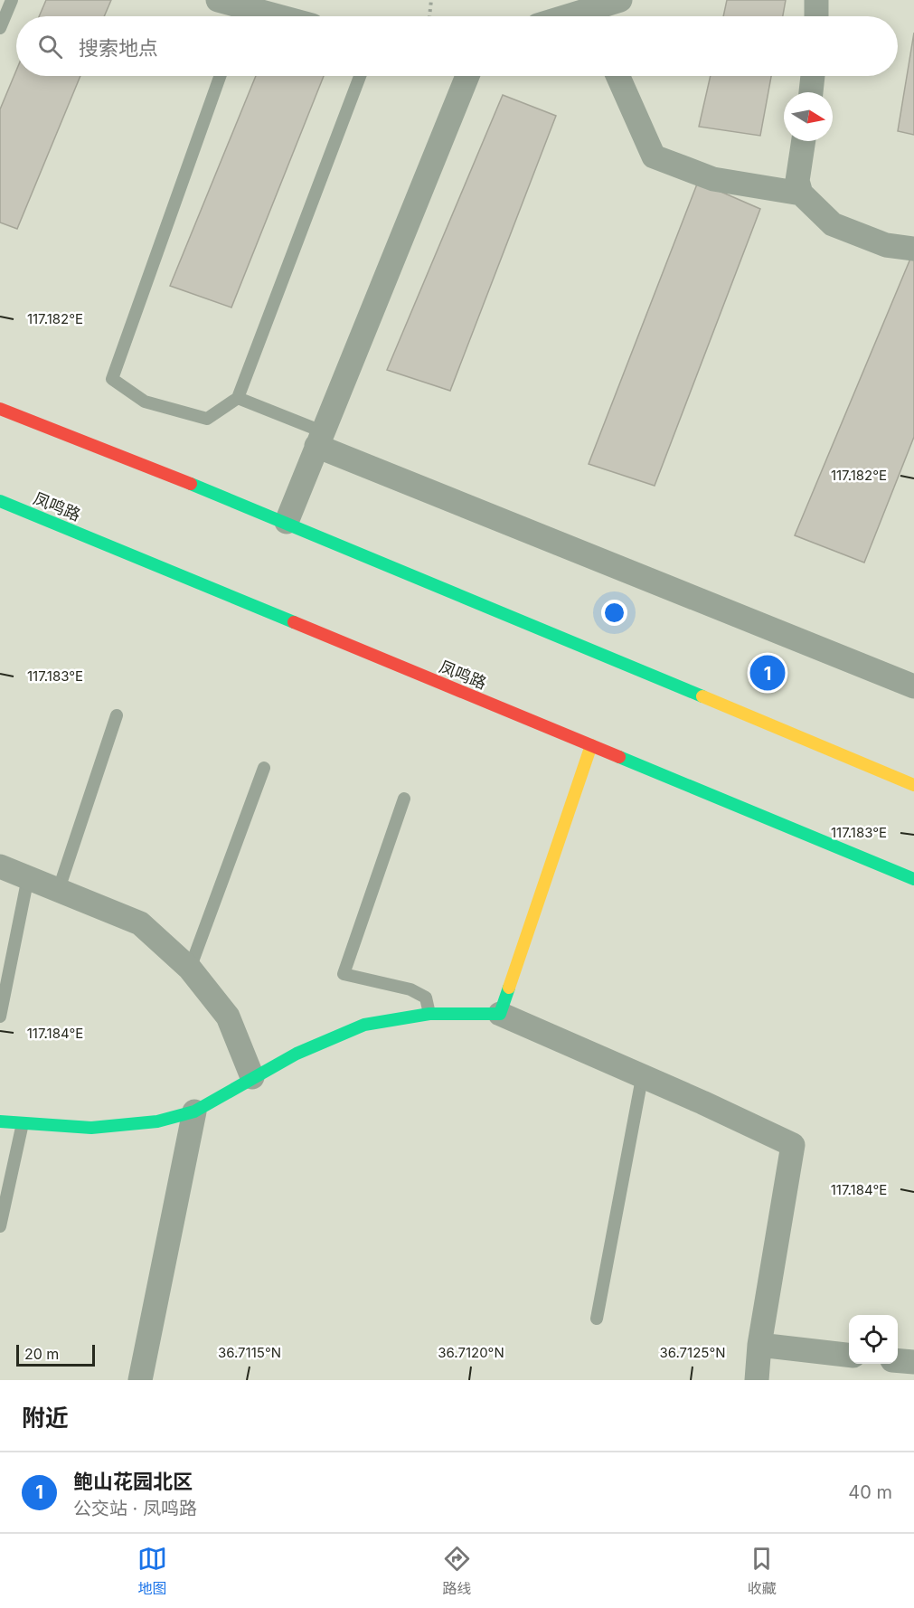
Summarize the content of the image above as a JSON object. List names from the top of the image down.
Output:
{
  "streets": {
    "main road": ["凤鸣路"]
  },
  "scale_bar": "20 m",
  "north": "right",
  "page": {
    "search": "搜索地点",
    "pins": "1",
    "scale": "20 m",
    "heading": "附近",
    "list": [
      {
        "mark": "1",
        "name": "鲍山花园北区",
        "note": "公交站 · 凤鸣路",
        "value": "40 m"
      }
    ],
    "nav": ["地图", "路线", "收藏"]
  },
  "coordinates": [
    "117.182°E",
    "117.183°E",
    "117.184°E",
    "36.7115°N",
    "36.7120°N",
    "36.7125°N"
  ]
}
